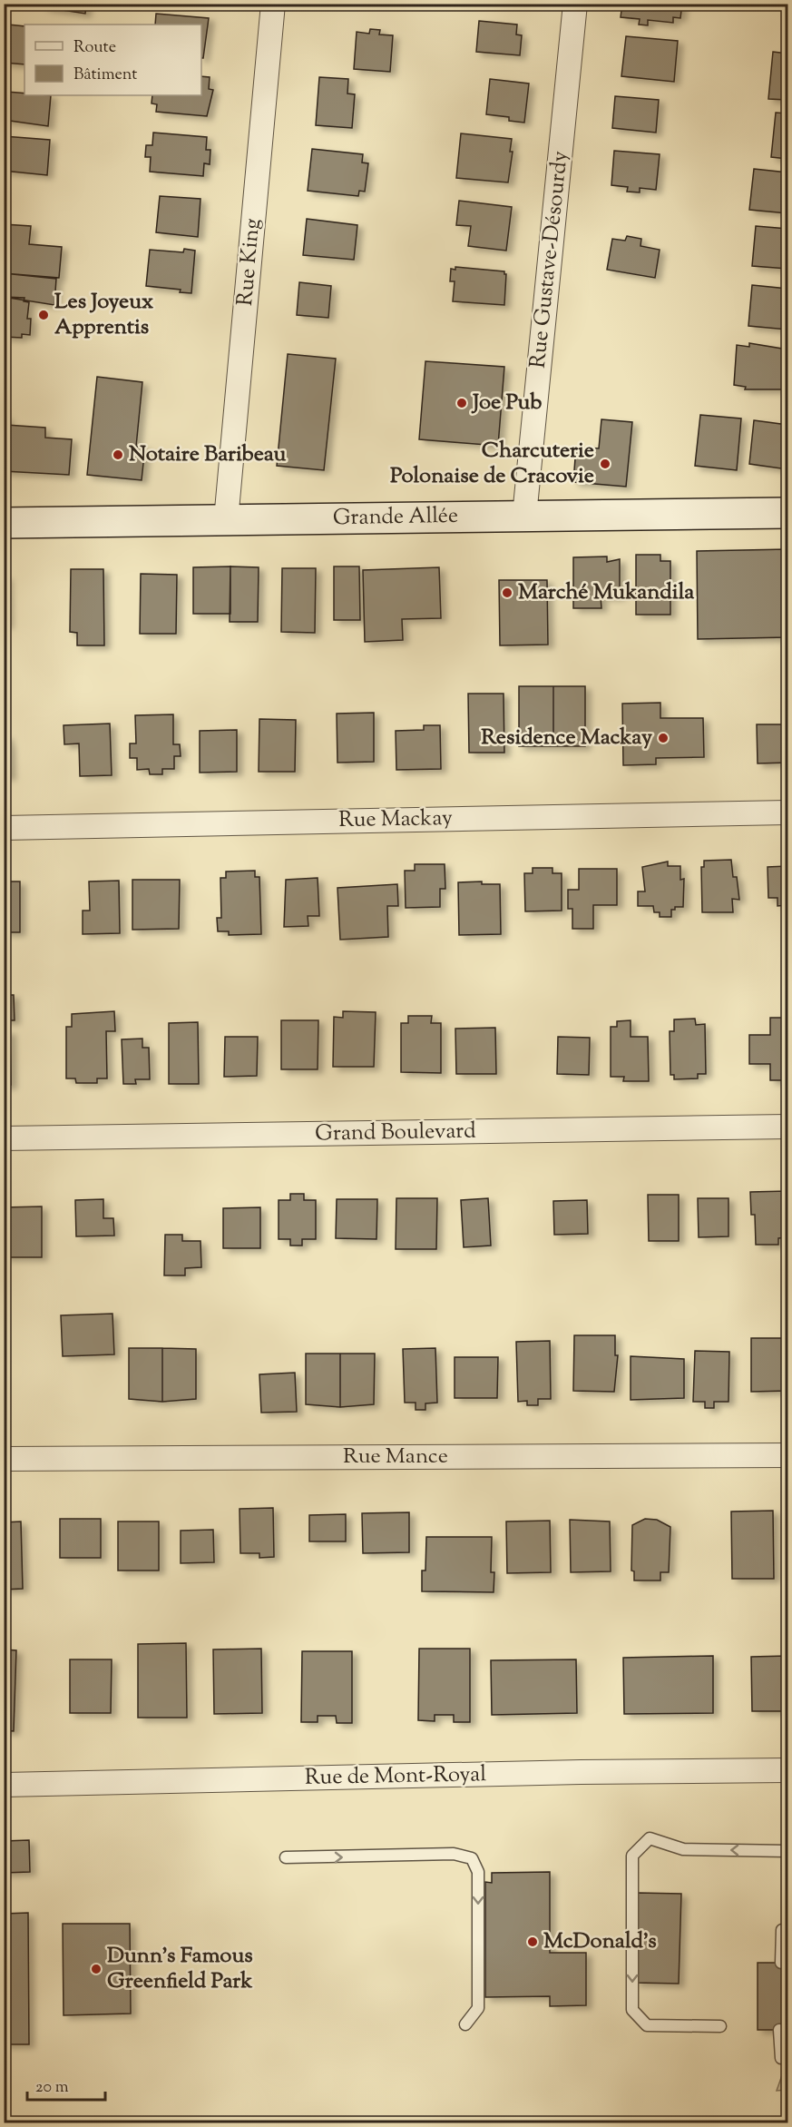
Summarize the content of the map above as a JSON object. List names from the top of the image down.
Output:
{
  "streets": {
    "main road": ["Grande Allée"],
    "street": [
      "Rue Gustave-Désourdy",
      "Rue King",
      "Rue Mackay",
      "Grand Boulevard",
      "Rue Mance",
      "Rue de Mont-Royal"
    ]
  },
  "crossings": [
    ["Rue Gustave-Désourdy", "Grande Allée"],
    ["Rue King", "Grande Allée"]
  ],
  "places": [
    "Les Joyeux Apprentis",
    "Joe Pub",
    "Notaire Baribeau",
    "Charcuterie Polonaise de Cracovie",
    "Marché Mukandila",
    "Residence Mackay",
    "McDonald's",
    "Dunn's Famous Greenfield Park"
  ],
  "legend": ["Route", "Bâtiment"],
  "scale_bar": "20 m"
}
